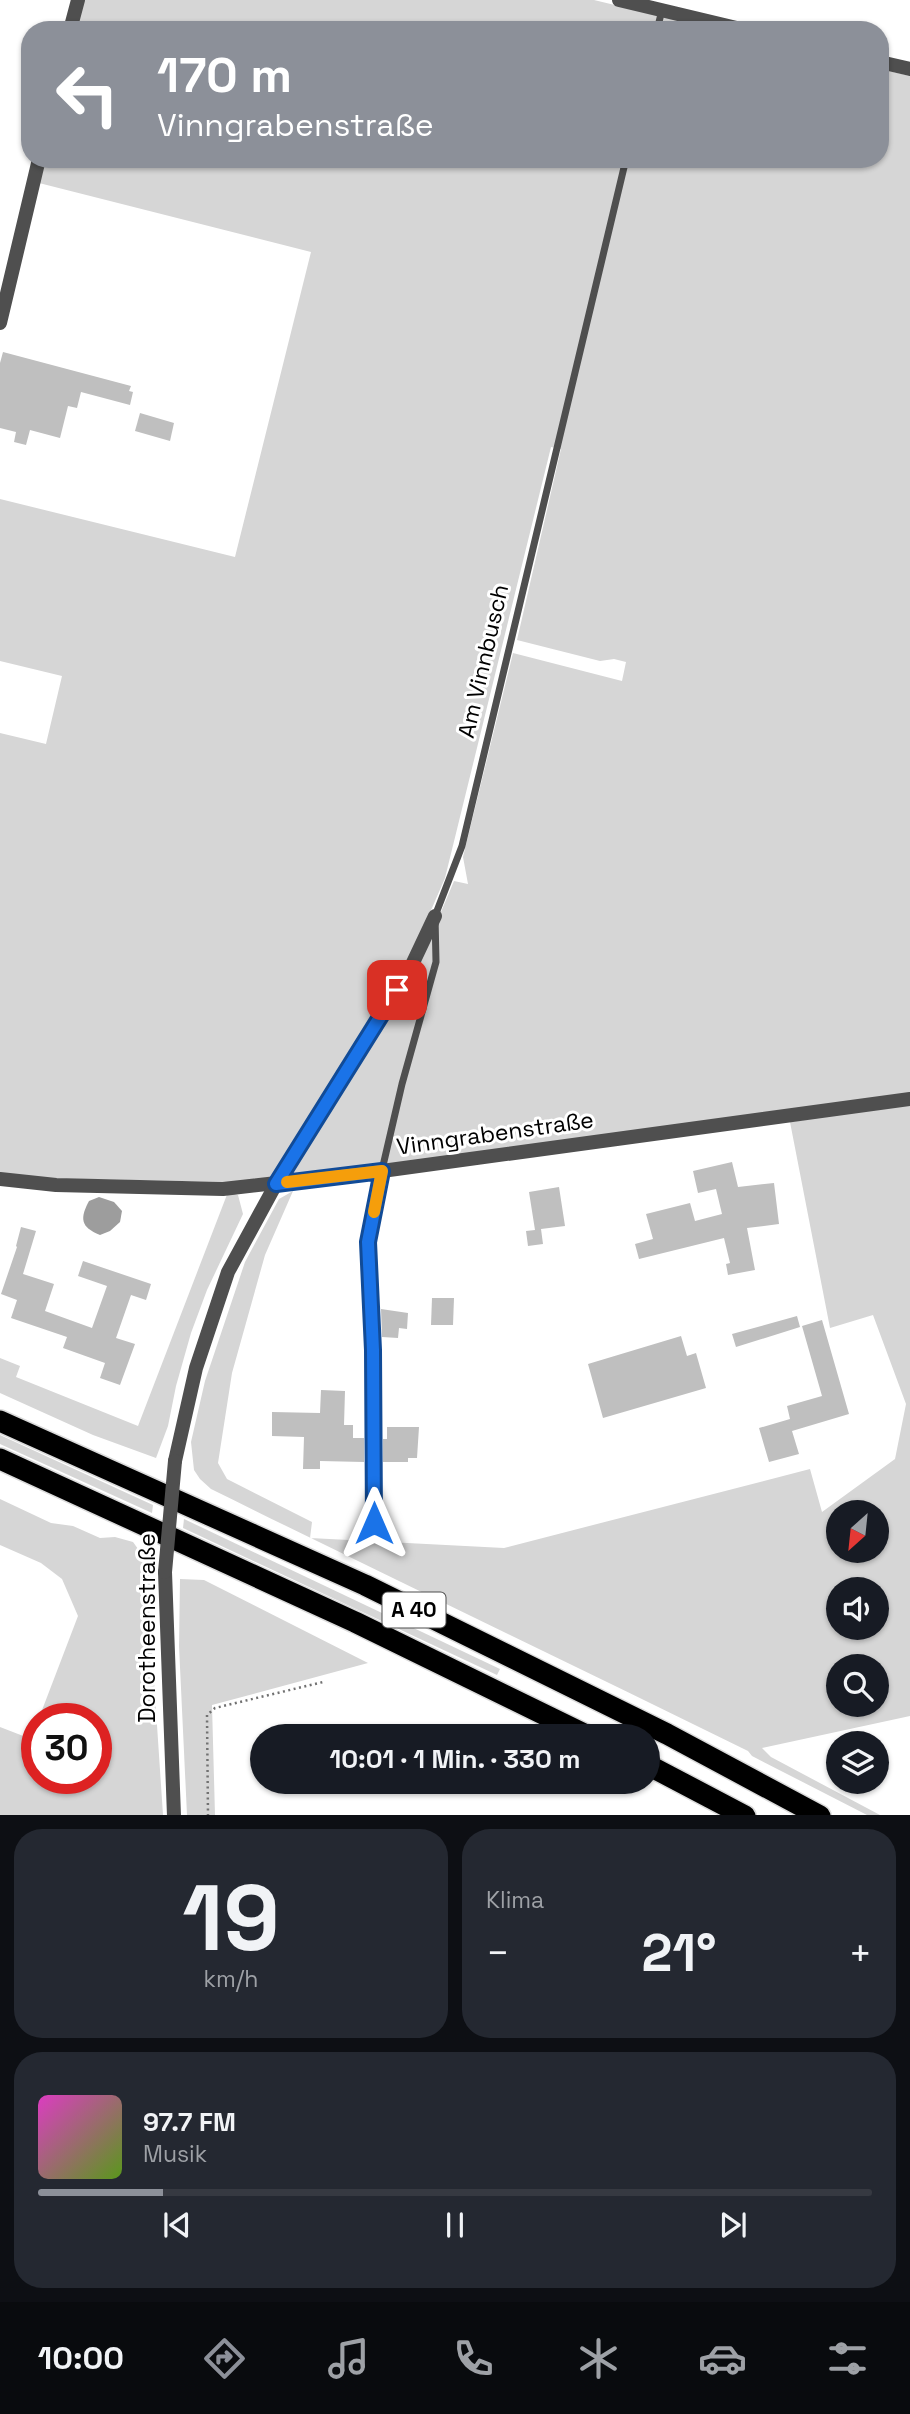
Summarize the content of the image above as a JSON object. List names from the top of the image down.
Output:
{
  "streets": {
    "highway": ["A 40"],
    "street": ["Vinngrabenstraße", "Dorotheenstraße"],
    "lane": ["Am Vinnbusch"]
  },
  "crossings": [
    ["Am Vinnbusch", "Vinngrabenstraße"],
    ["Am Vinnbusch", "Dorotheenstraße"],
    ["Vinngrabenstraße", "Dorotheenstraße"]
  ],
  "north": "bottom left",
  "page": {
    "turn": ["170 m", "Vinngrabenstraße"],
    "limit": "30",
    "trip": "10:01 · 1 Min. · 330 m",
    "tile": [
      ["19", "km/h"],
      "Klima"
    ],
    "heat": ["−", "21°", "+"],
    "song": ["97.7 FM", "Musik"],
    "tabs": "10:00"
  }
}
